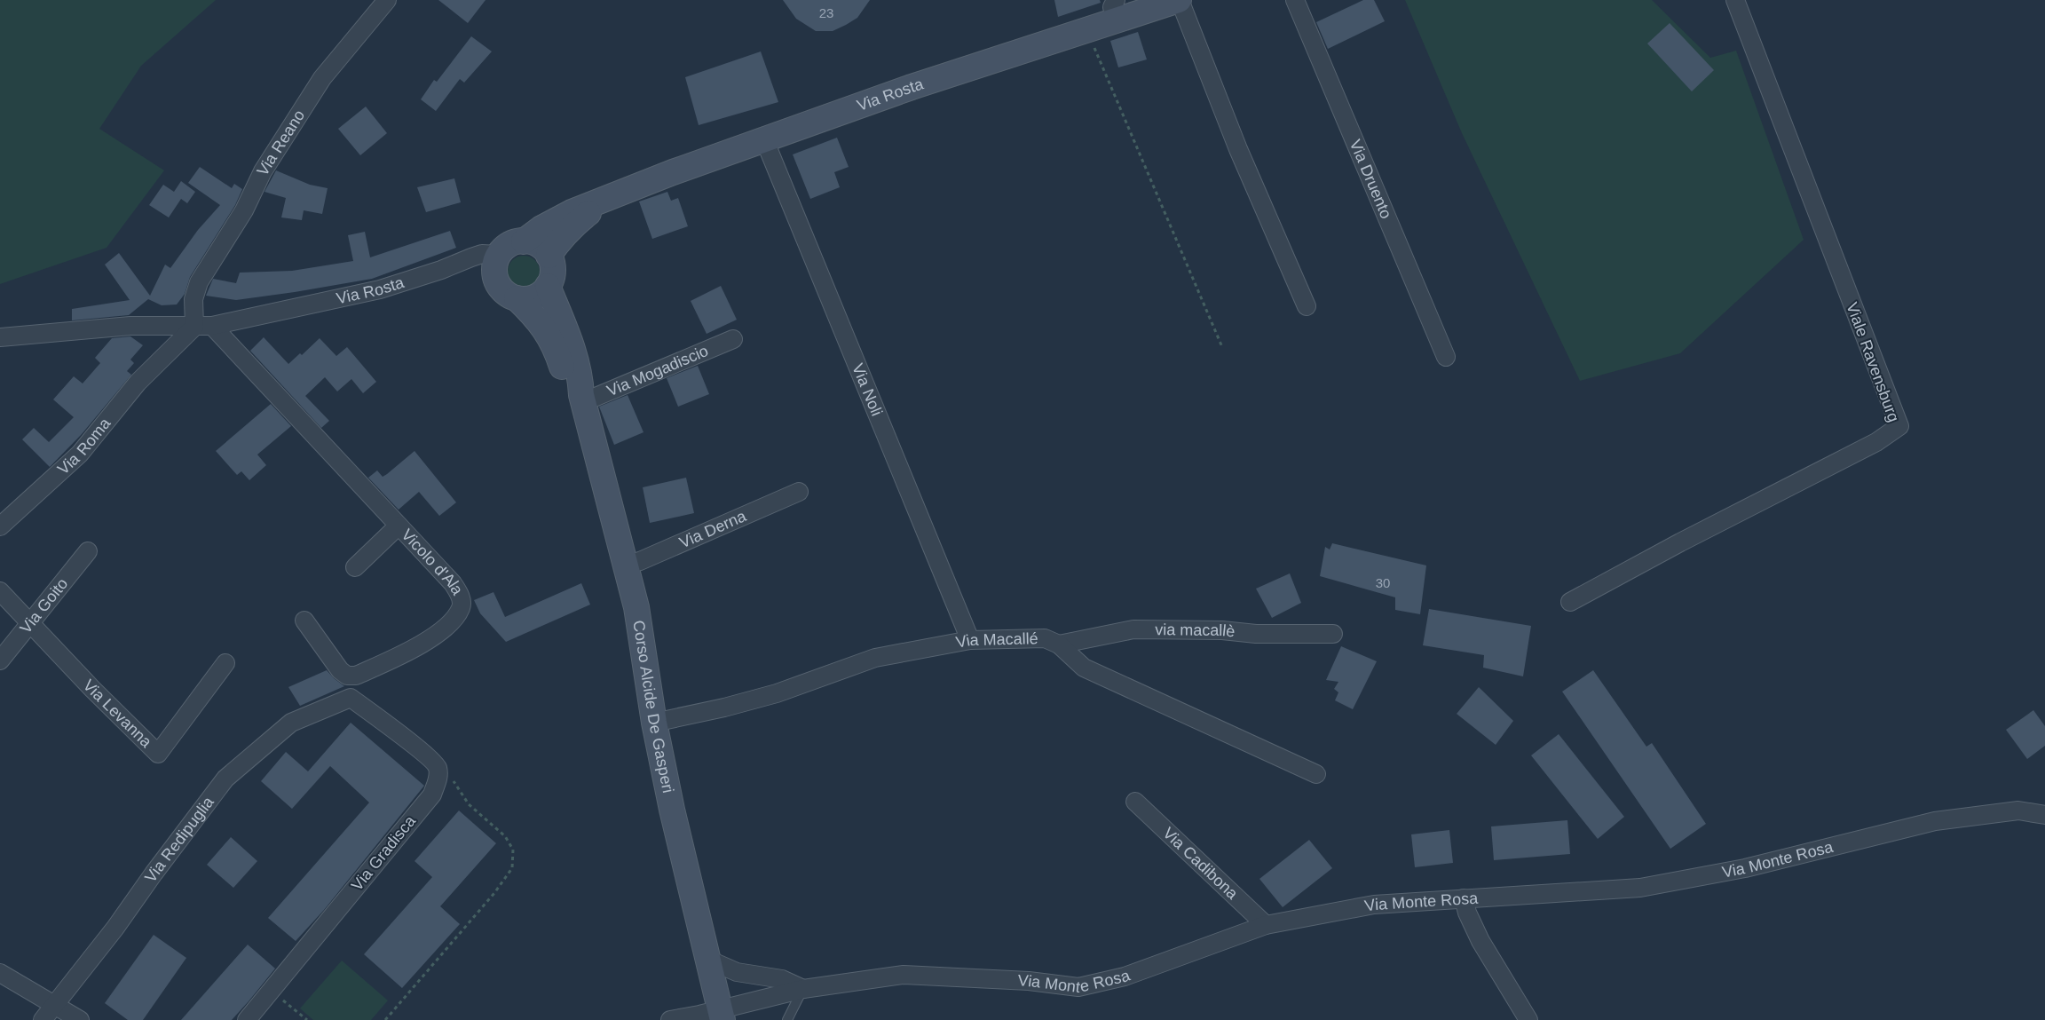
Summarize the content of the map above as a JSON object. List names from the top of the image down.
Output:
{
  "streets": {
    "street": [
      "Via Rosta",
      "Via Reano",
      "Via Druento",
      "Viale Ravensburg",
      "Via Mogadiscio",
      "Via Noli",
      "Via Roma",
      "Via Derna",
      "Vicolo d'Ala",
      "Via Goito",
      "via macallè",
      "Via Macallé",
      "Corso Alcide De Gasperi",
      "Via Levanna",
      "Via Redipuglia",
      "Via Gradisca",
      "Via Monte Rosa",
      "Via Cadibona"
    ]
  },
  "crossings": [
    ["Via Rosta", "Via Reano"],
    ["Via Rosta", "Via Noli"],
    ["Via Rosta", "Via Roma"],
    ["Via Rosta", "Vicolo d'Ala"],
    ["Via Rosta", "Corso Alcide De Gasperi"],
    ["Via Reano", "Via Roma"],
    ["Via Mogadiscio", "Corso Alcide De Gasperi"],
    ["Via Noli", "Via Macallé"],
    ["Via Derna", "Corso Alcide De Gasperi"],
    ["Via Goito", "Via Levanna"],
    ["via macallè", "Via Macallé"],
    ["Via Macallé", "Corso Alcide De Gasperi"],
    ["Corso Alcide De Gasperi", "Via Monte Rosa"],
    ["Via Redipuglia", "Via Gradisca"],
    ["Via Monte Rosa", "Via Cadibona"]
  ],
  "house_numbers": ["23", "30"]
}
